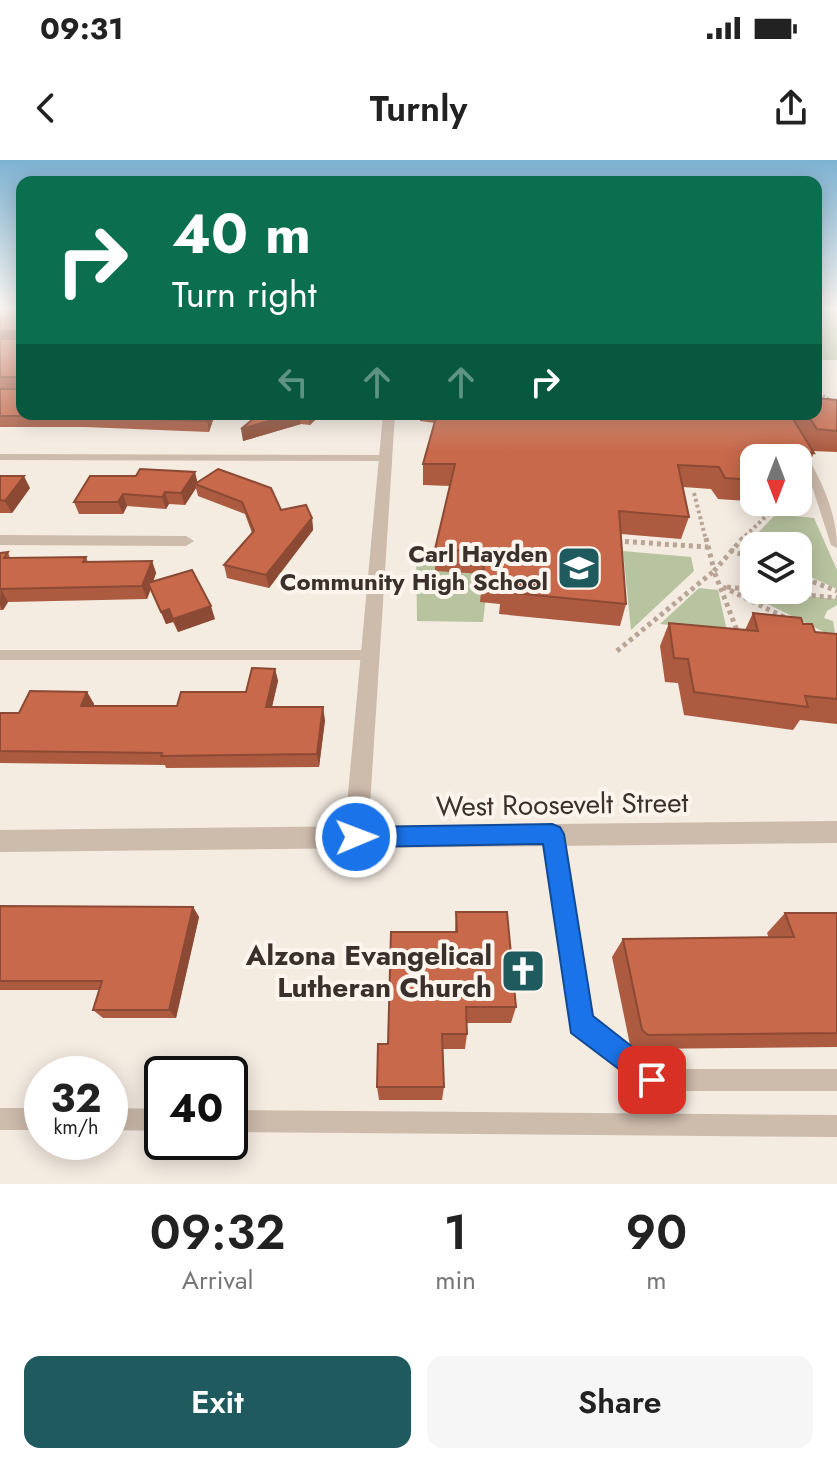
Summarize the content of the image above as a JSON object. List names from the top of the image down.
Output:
{
  "streets": {
    "street": ["West Roosevelt Street"]
  },
  "places": {
    "school or university": ["Carl Hayden Community High School"],
    "church": ["Alzona Evangelical Lutheran Church"]
  },
  "north": "bottom",
  "page": {
    "status": "09:31",
    "header": "Turnly",
    "turn": ["40 m", "Turn right"],
    "speed": "32 km/h",
    "limit": "40",
    "eta": [
      "09:32",
      "Arrival",
      "1",
      "min",
      "90",
      "m"
    ],
    "buttons": ["Exit", "Share"]
  }
}
